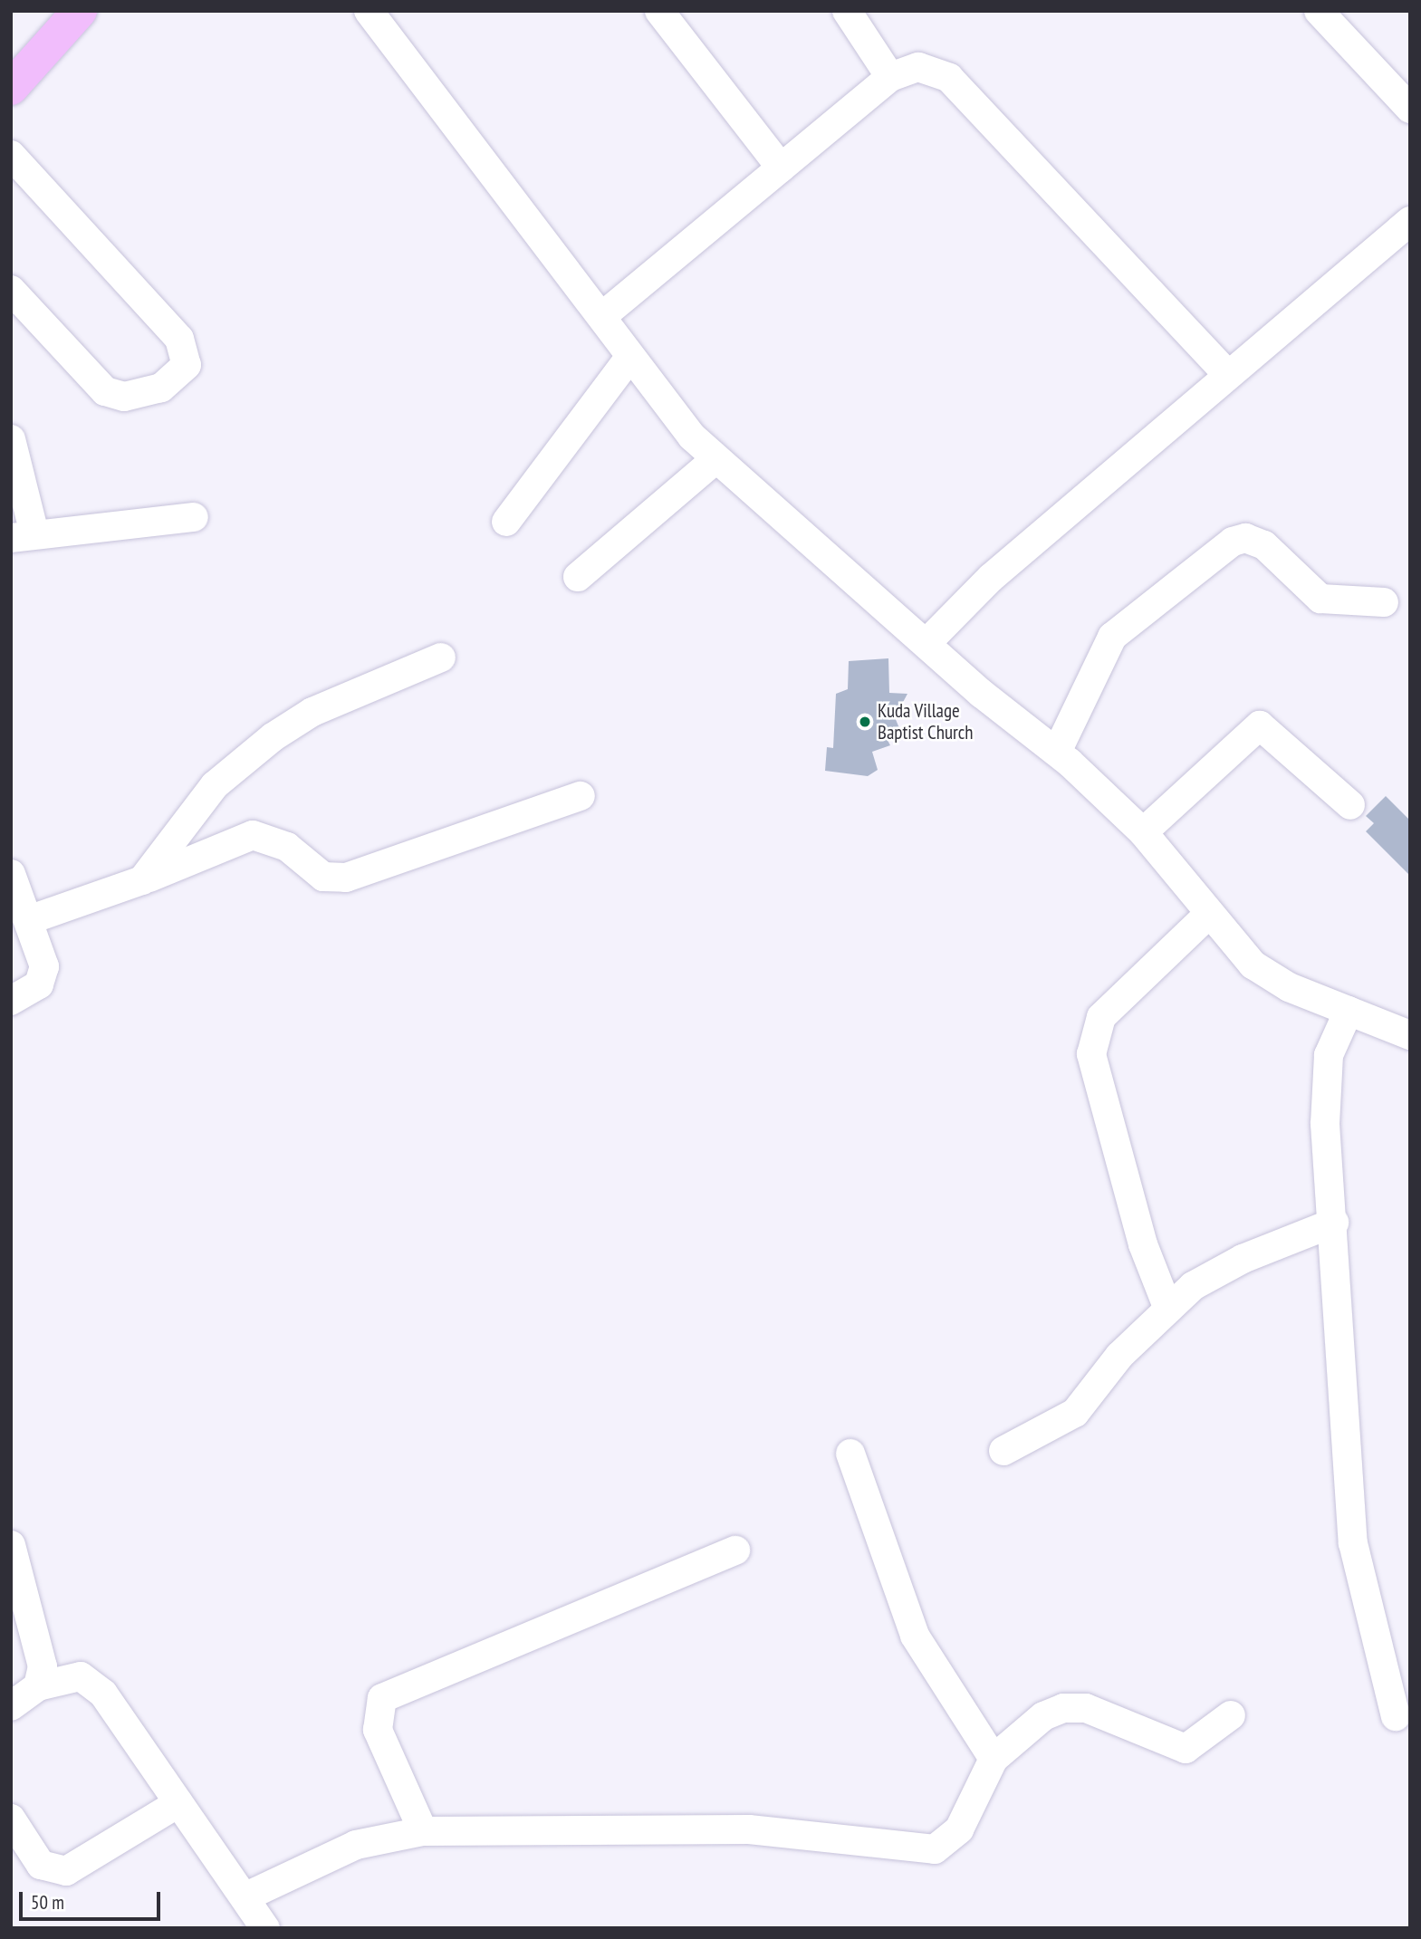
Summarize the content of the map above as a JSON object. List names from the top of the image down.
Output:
{
  "places": ["Kuda Village Baptist Church"],
  "scale_bar": "50 m"
}
